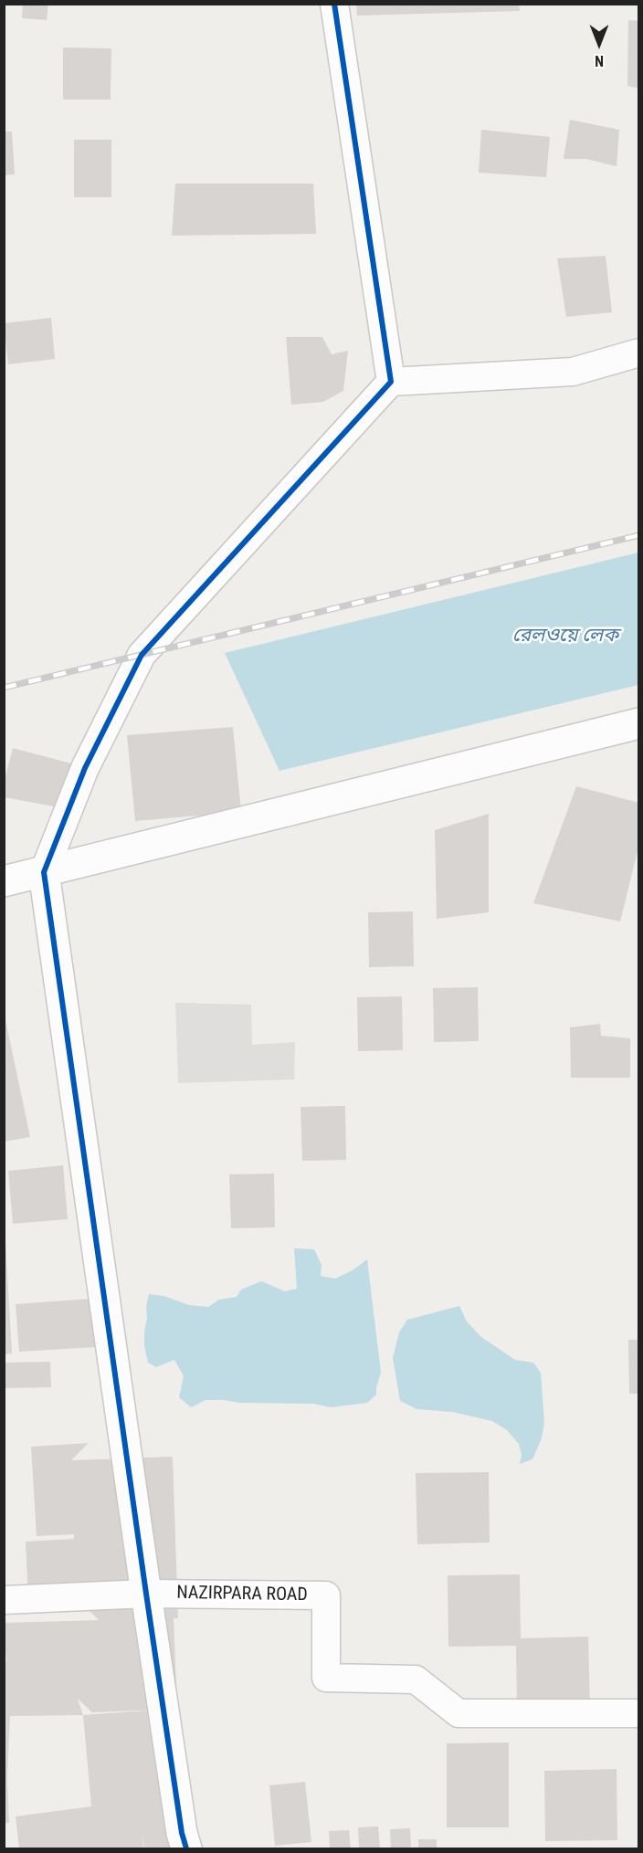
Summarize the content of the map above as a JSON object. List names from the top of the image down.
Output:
{
  "streets": {
    "street": ["NAZIRPARA ROAD"]
  },
  "water": ["রেলওয়ে লেক"],
  "north": "bottom"
}
